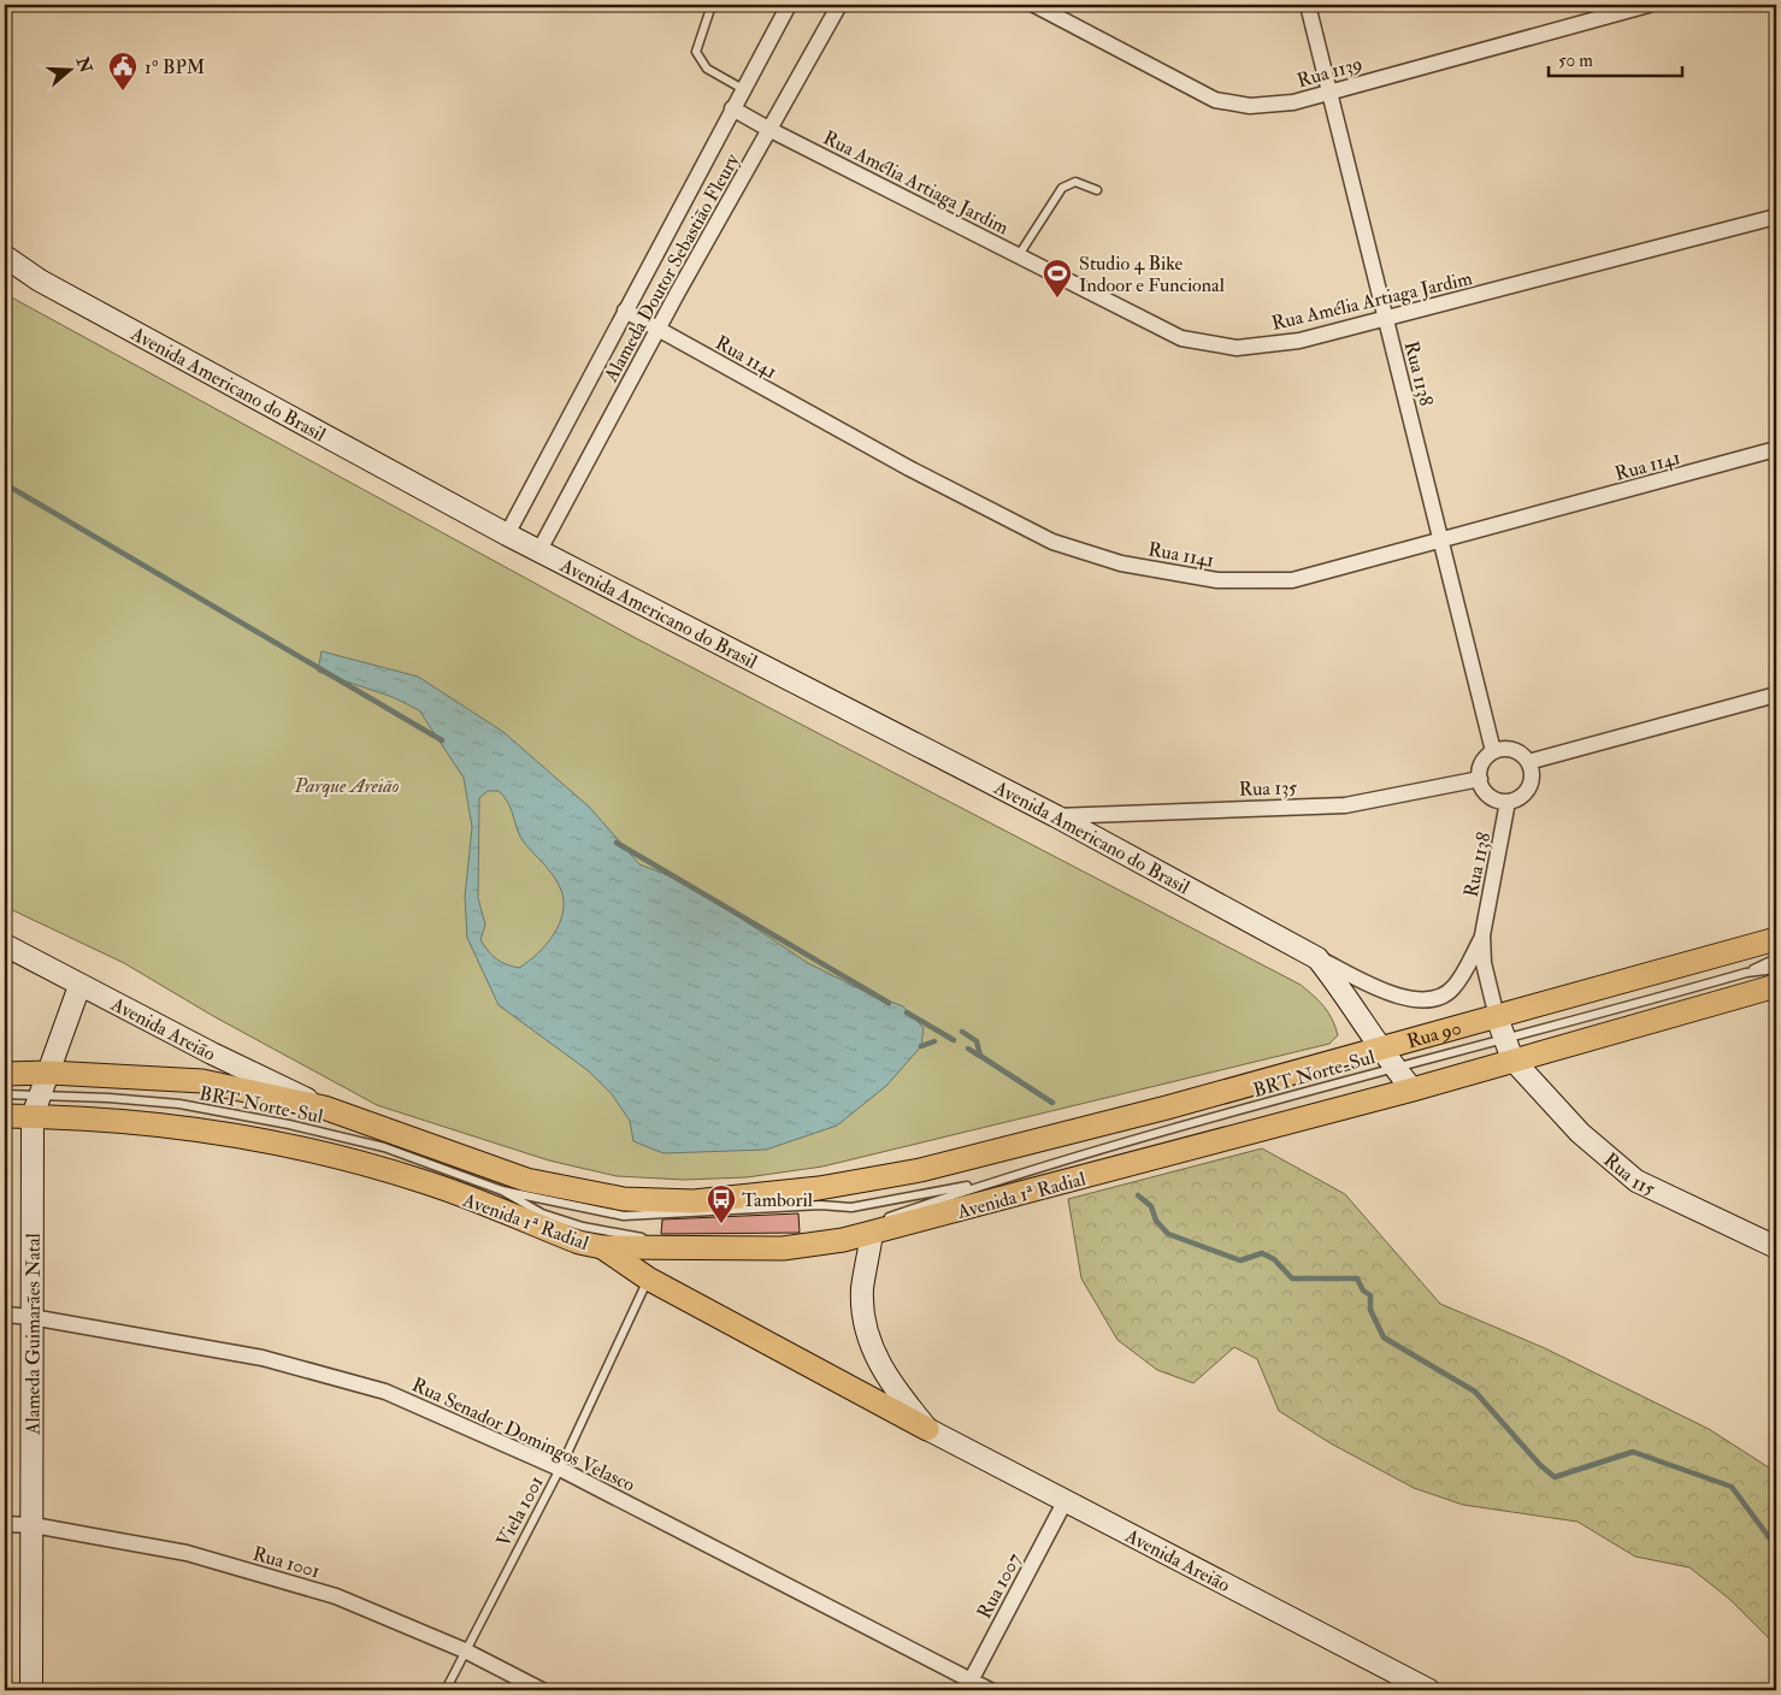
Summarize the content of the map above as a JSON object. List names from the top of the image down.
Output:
{
  "streets": {
    "main road": ["Rua 90", "Avenida 1ª Radial"],
    "street": [
      "Rua 1139",
      "Rua Amélia Artiaga Jardim",
      "Alameda Doutor Sebastião Fleury",
      "Rua 1141",
      "Rua 1138",
      "Avenida Americano do Brasil",
      "Rua 135",
      "Avenida Areião",
      "Rua 115",
      "Alameda Guimarães Natal",
      "Rua Senador Domingos Velasco",
      "Rua 1001",
      "Rua 1007"
    ],
    "lane": ["BRT Norte-Sul", "Viela 1001"]
  },
  "crossings": [
    ["Rua 1139", "Rua 1138"],
    ["Rua Amélia Artiaga Jardim", "Alameda Doutor Sebastião Fleury"],
    ["Rua Amélia Artiaga Jardim", "Rua 1138"],
    ["Alameda Doutor Sebastião Fleury", "Rua 1141"],
    ["Alameda Doutor Sebastião Fleury", "Avenida Americano do Brasil"],
    ["Rua 1141", "Rua 1138"],
    ["Rua 1138", "Avenida Americano do Brasil"],
    ["Rua 1138", "Rua 135"],
    ["Rua 1138", "Rua 90"],
    ["Avenida Americano do Brasil", "Rua 135"],
    ["Avenida Americano do Brasil", "Rua 90"],
    ["Avenida Americano do Brasil", "BRT Norte-Sul"],
    ["Avenida Americano do Brasil", "Avenida 1ª Radial"],
    ["Avenida Areião", "Avenida 1ª Radial"],
    ["Avenida Areião", "Alameda Guimarães Natal"],
    ["Avenida Areião", "Rua 1007"],
    ["Rua 90", "BRT Norte-Sul"],
    ["Rua 90", "Avenida 1ª Radial"],
    ["BRT Norte-Sul", "Rua 115"],
    ["BRT Norte-Sul", "Avenida 1ª Radial"],
    ["BRT Norte-Sul", "Alameda Guimarães Natal"],
    ["Avenida 1ª Radial", "Alameda Guimarães Natal"],
    ["Alameda Guimarães Natal", "Rua Senador Domingos Velasco"],
    ["Alameda Guimarães Natal", "Rua 1001"],
    ["Rua Senador Domingos Velasco", "Viela 1001"],
    ["Rua Senador Domingos Velasco", "Rua 1007"],
    ["Viela 1001", "Rua 1001"]
  ],
  "parks": ["Parque Areião"],
  "places": {
    "public building": ["1º BPM"],
    "sports": ["Studio 4 Bike Indoor e Funcional"],
    "bus stop": ["Tamboril"]
  },
  "scale_bar": "50 m",
  "north": "right"
}
